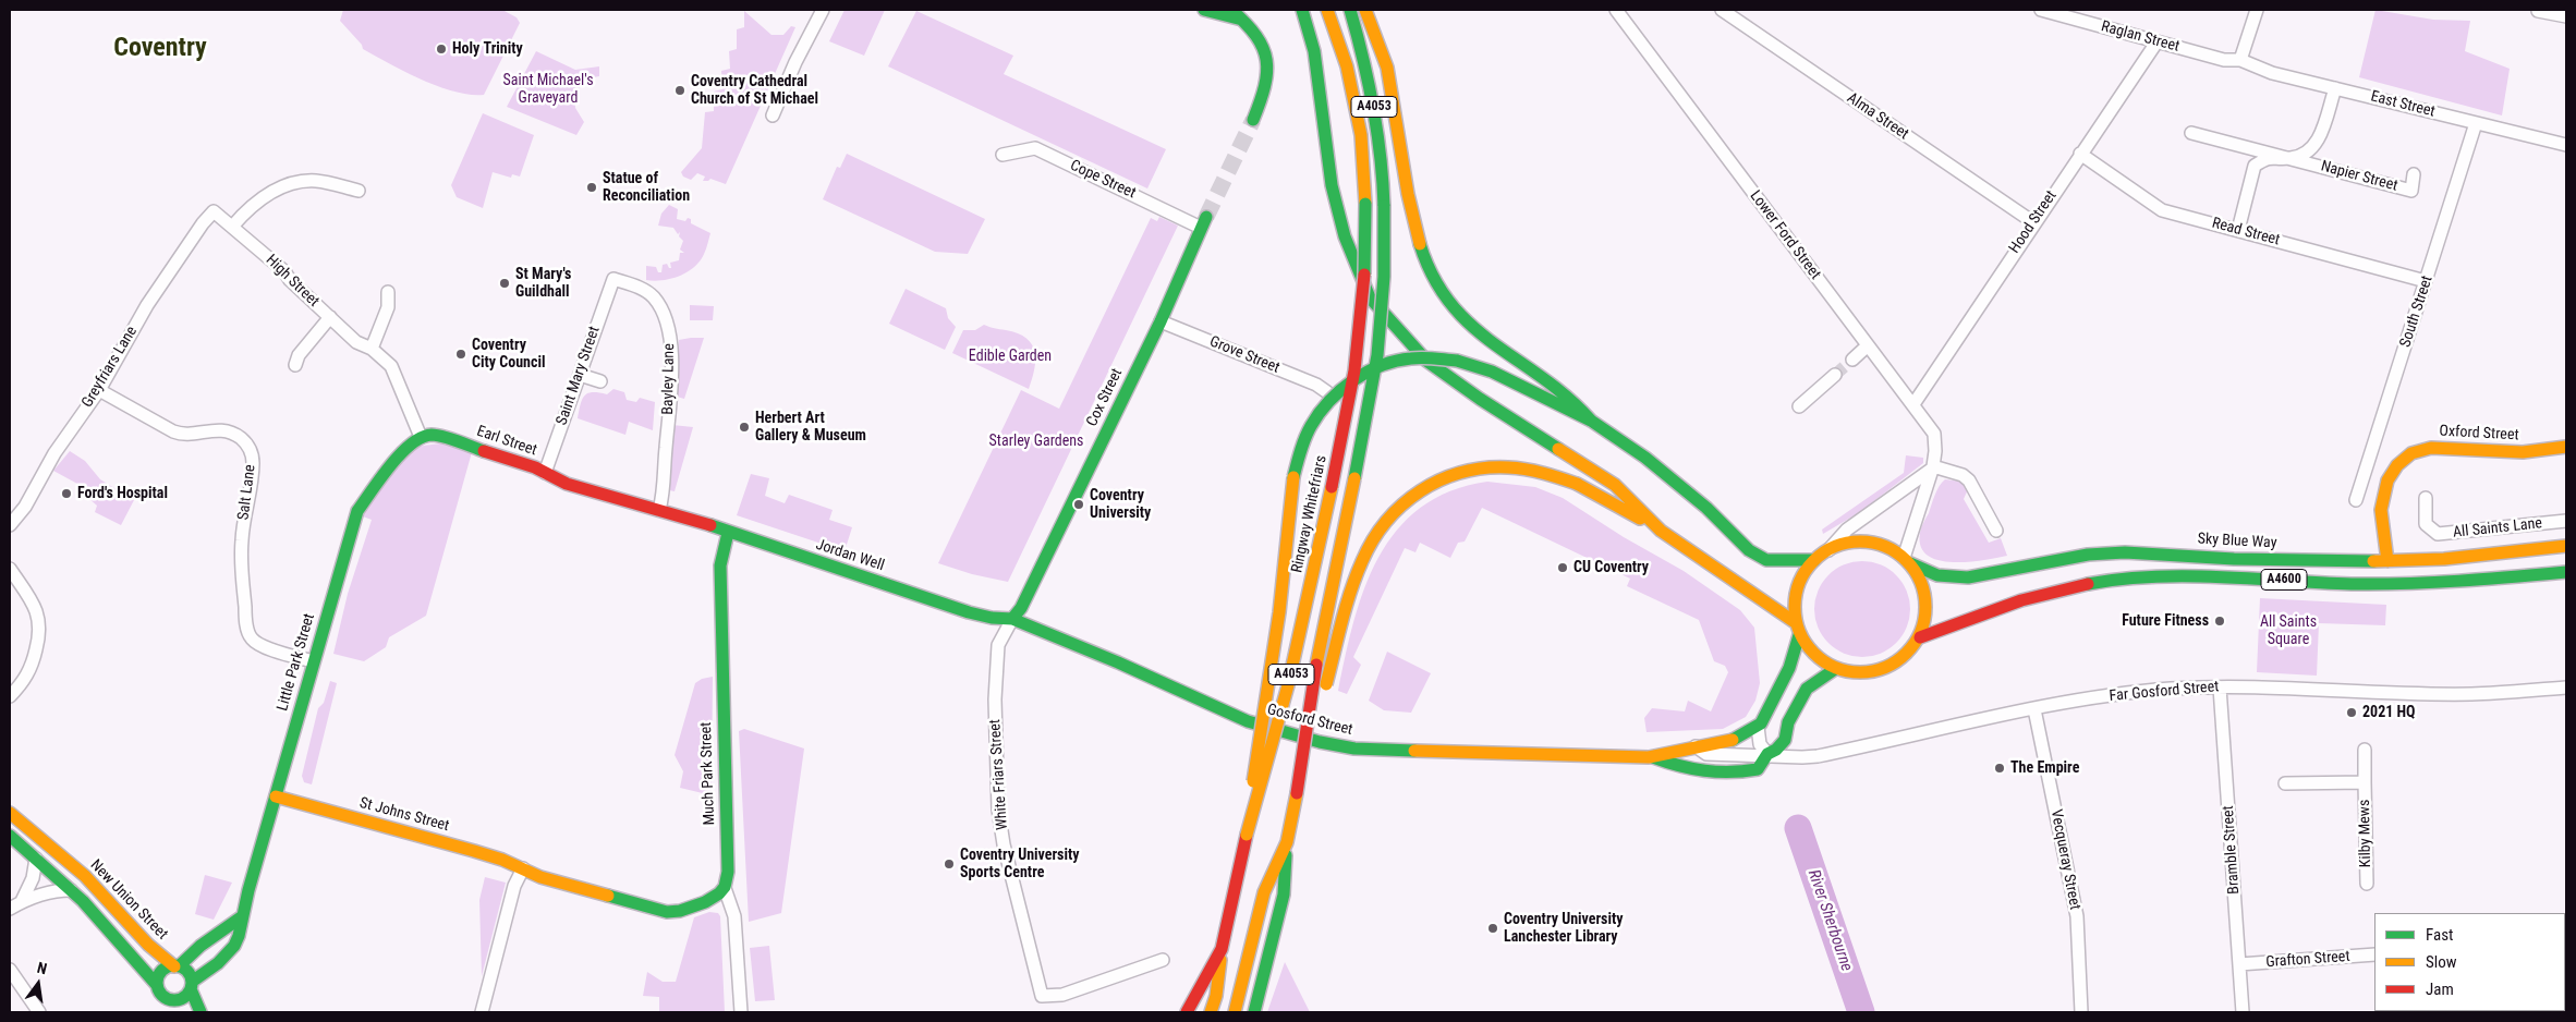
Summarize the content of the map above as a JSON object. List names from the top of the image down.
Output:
{
  "streets": {
    "main road": [
      "A4053",
      "Cox Street",
      "Oxford Street",
      "Earl Street",
      "Ringway Whitefriars",
      "Sky Blue Way",
      "Jordan Well",
      "A4600",
      "Little Park Street",
      "Gosford Street",
      "Much Park Street",
      "St Johns Street",
      "New Union Street"
    ],
    "street": [
      "Raglan Street",
      "East Street",
      "Alma Street",
      "Napier Street",
      "Cope Street",
      "Hood Street",
      "Read Street",
      "Lower Ford Street",
      "High Street",
      "South Street",
      "Grove Street",
      "Greyfriars Lane",
      "Saint Mary Street",
      "Bayley Lane",
      "Salt Lane",
      "All Saints Lane",
      "Far Gosford Street",
      "White Friars Street",
      "Kilby Mews",
      "Bramble Street",
      "Vecqueray Street",
      "Grafton Street"
    ]
  },
  "crossings": [
    ["Raglan Street", "East Street"],
    ["Raglan Street", "Hood Street"],
    ["East Street", "Napier Street"],
    ["East Street", "South Street"],
    ["Alma Street", "Hood Street"],
    ["Napier Street", "Read Street"],
    ["Cope Street", "Cox Street"],
    ["Hood Street", "Read Street"],
    ["Hood Street", "Lower Ford Street"],
    ["Read Street", "South Street"],
    ["Lower Ford Street", "Sky Blue Way"],
    ["Lower Ford Street", "A4600"],
    ["Lower Ford Street", "Gosford Street"],
    ["High Street", "Greyfriars Lane"],
    ["Grove Street", "Cox Street"],
    ["Greyfriars Lane", "Salt Lane"],
    ["Saint Mary Street", "Bayley Lane"],
    ["Saint Mary Street", "Earl Street"],
    ["Bayley Lane", "Earl Street"],
    ["Cox Street", "Jordan Well"],
    ["Cox Street", "Gosford Street"],
    ["Cox Street", "White Friars Street"],
    ["Oxford Street", "Sky Blue Way"],
    ["Earl Street", "Jordan Well"],
    ["Earl Street", "Little Park Street"],
    ["Salt Lane", "Little Park Street"],
    ["Sky Blue Way", "A4600"],
    ["Sky Blue Way", "Gosford Street"],
    ["Jordan Well", "Gosford Street"],
    ["Jordan Well", "Much Park Street"],
    ["Jordan Well", "White Friars Street"],
    ["A4600", "Gosford Street"],
    ["Little Park Street", "St Johns Street"],
    ["Little Park Street", "New Union Street"],
    ["Far Gosford Street", "Gosford Street"],
    ["Far Gosford Street", "Bramble Street"],
    ["Far Gosford Street", "Vecqueray Street"],
    ["Gosford Street", "White Friars Street"],
    ["Much Park Street", "St Johns Street"],
    ["Bramble Street", "Grafton Street"]
  ],
  "districts": ["Coventry"],
  "water": ["River Sherbourne"],
  "parks": [
    "Saint Michael's Graveyard",
    "Edible Garden",
    "Starley Gardens",
    "All Saints Square"
  ],
  "places": [
    "Holy Trinity",
    "Coventry Cathedral Church of St Michael",
    "Statue of Reconciliation",
    "St Mary's Guildhall",
    "Coventry City Council",
    "Herbert Art Gallery & Museum",
    "Ford's Hospital",
    "Coventry University",
    "CU Coventry",
    "Future Fitness",
    "2021 HQ",
    "The Empire",
    "Coventry University Sports Centre",
    "Coventry University Lanchester Library"
  ],
  "legend": ["Fast", "Slow", "Jam"],
  "north": "top"
}
